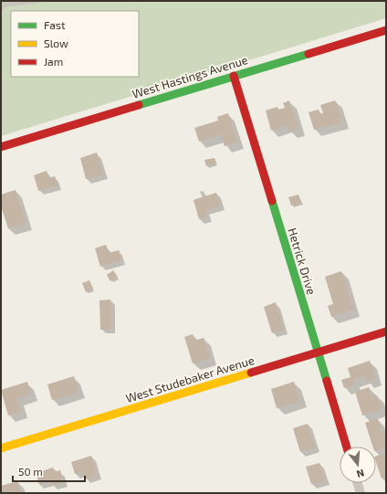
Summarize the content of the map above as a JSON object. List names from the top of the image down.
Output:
{
  "streets": {
    "street": ["West Hastings Avenue", "Hetrick Drive", "West Studebaker Avenue"]
  },
  "crossings": [
    ["West Hastings Avenue", "Hetrick Drive"],
    ["Hetrick Drive", "West Studebaker Avenue"]
  ],
  "legend": ["Fast", "Slow", "Jam"],
  "scale_bar": "50 m",
  "north": "bottom"
}
